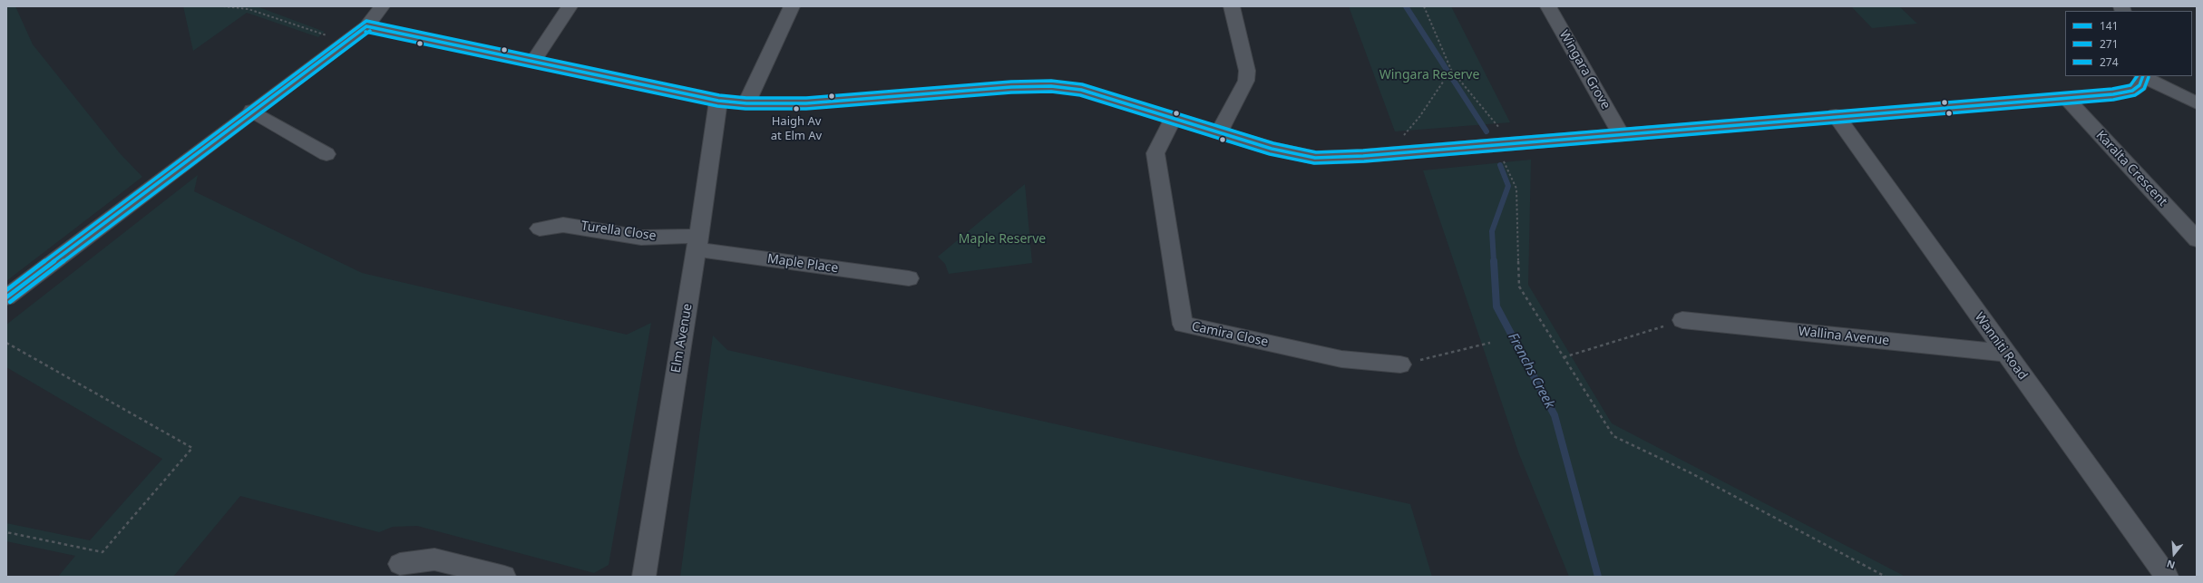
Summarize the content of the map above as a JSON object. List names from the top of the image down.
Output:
{
  "streets": {
    "street": [
      "Wingara Grove",
      "Karalta Crescent",
      "Turella Close",
      "Maple Place",
      "Camira Close",
      "Wallina Avenue",
      "Elm Avenue",
      "Wanniti Road"
    ]
  },
  "crossings": [
    ["Turella Close", "Maple Place"],
    ["Turella Close", "Elm Avenue"],
    ["Maple Place", "Elm Avenue"],
    ["Wallina Avenue", "Wanniti Road"]
  ],
  "water": ["Frenchs Creek"],
  "parks": ["Wingara Reserve", "Maple Reserve"],
  "places": ["Haigh Av at Elm Av"],
  "lines": ["transit line 274", "transit line 141", "transit line 271"],
  "legend": ["141", "271", "274"],
  "north": "bottom"
}
